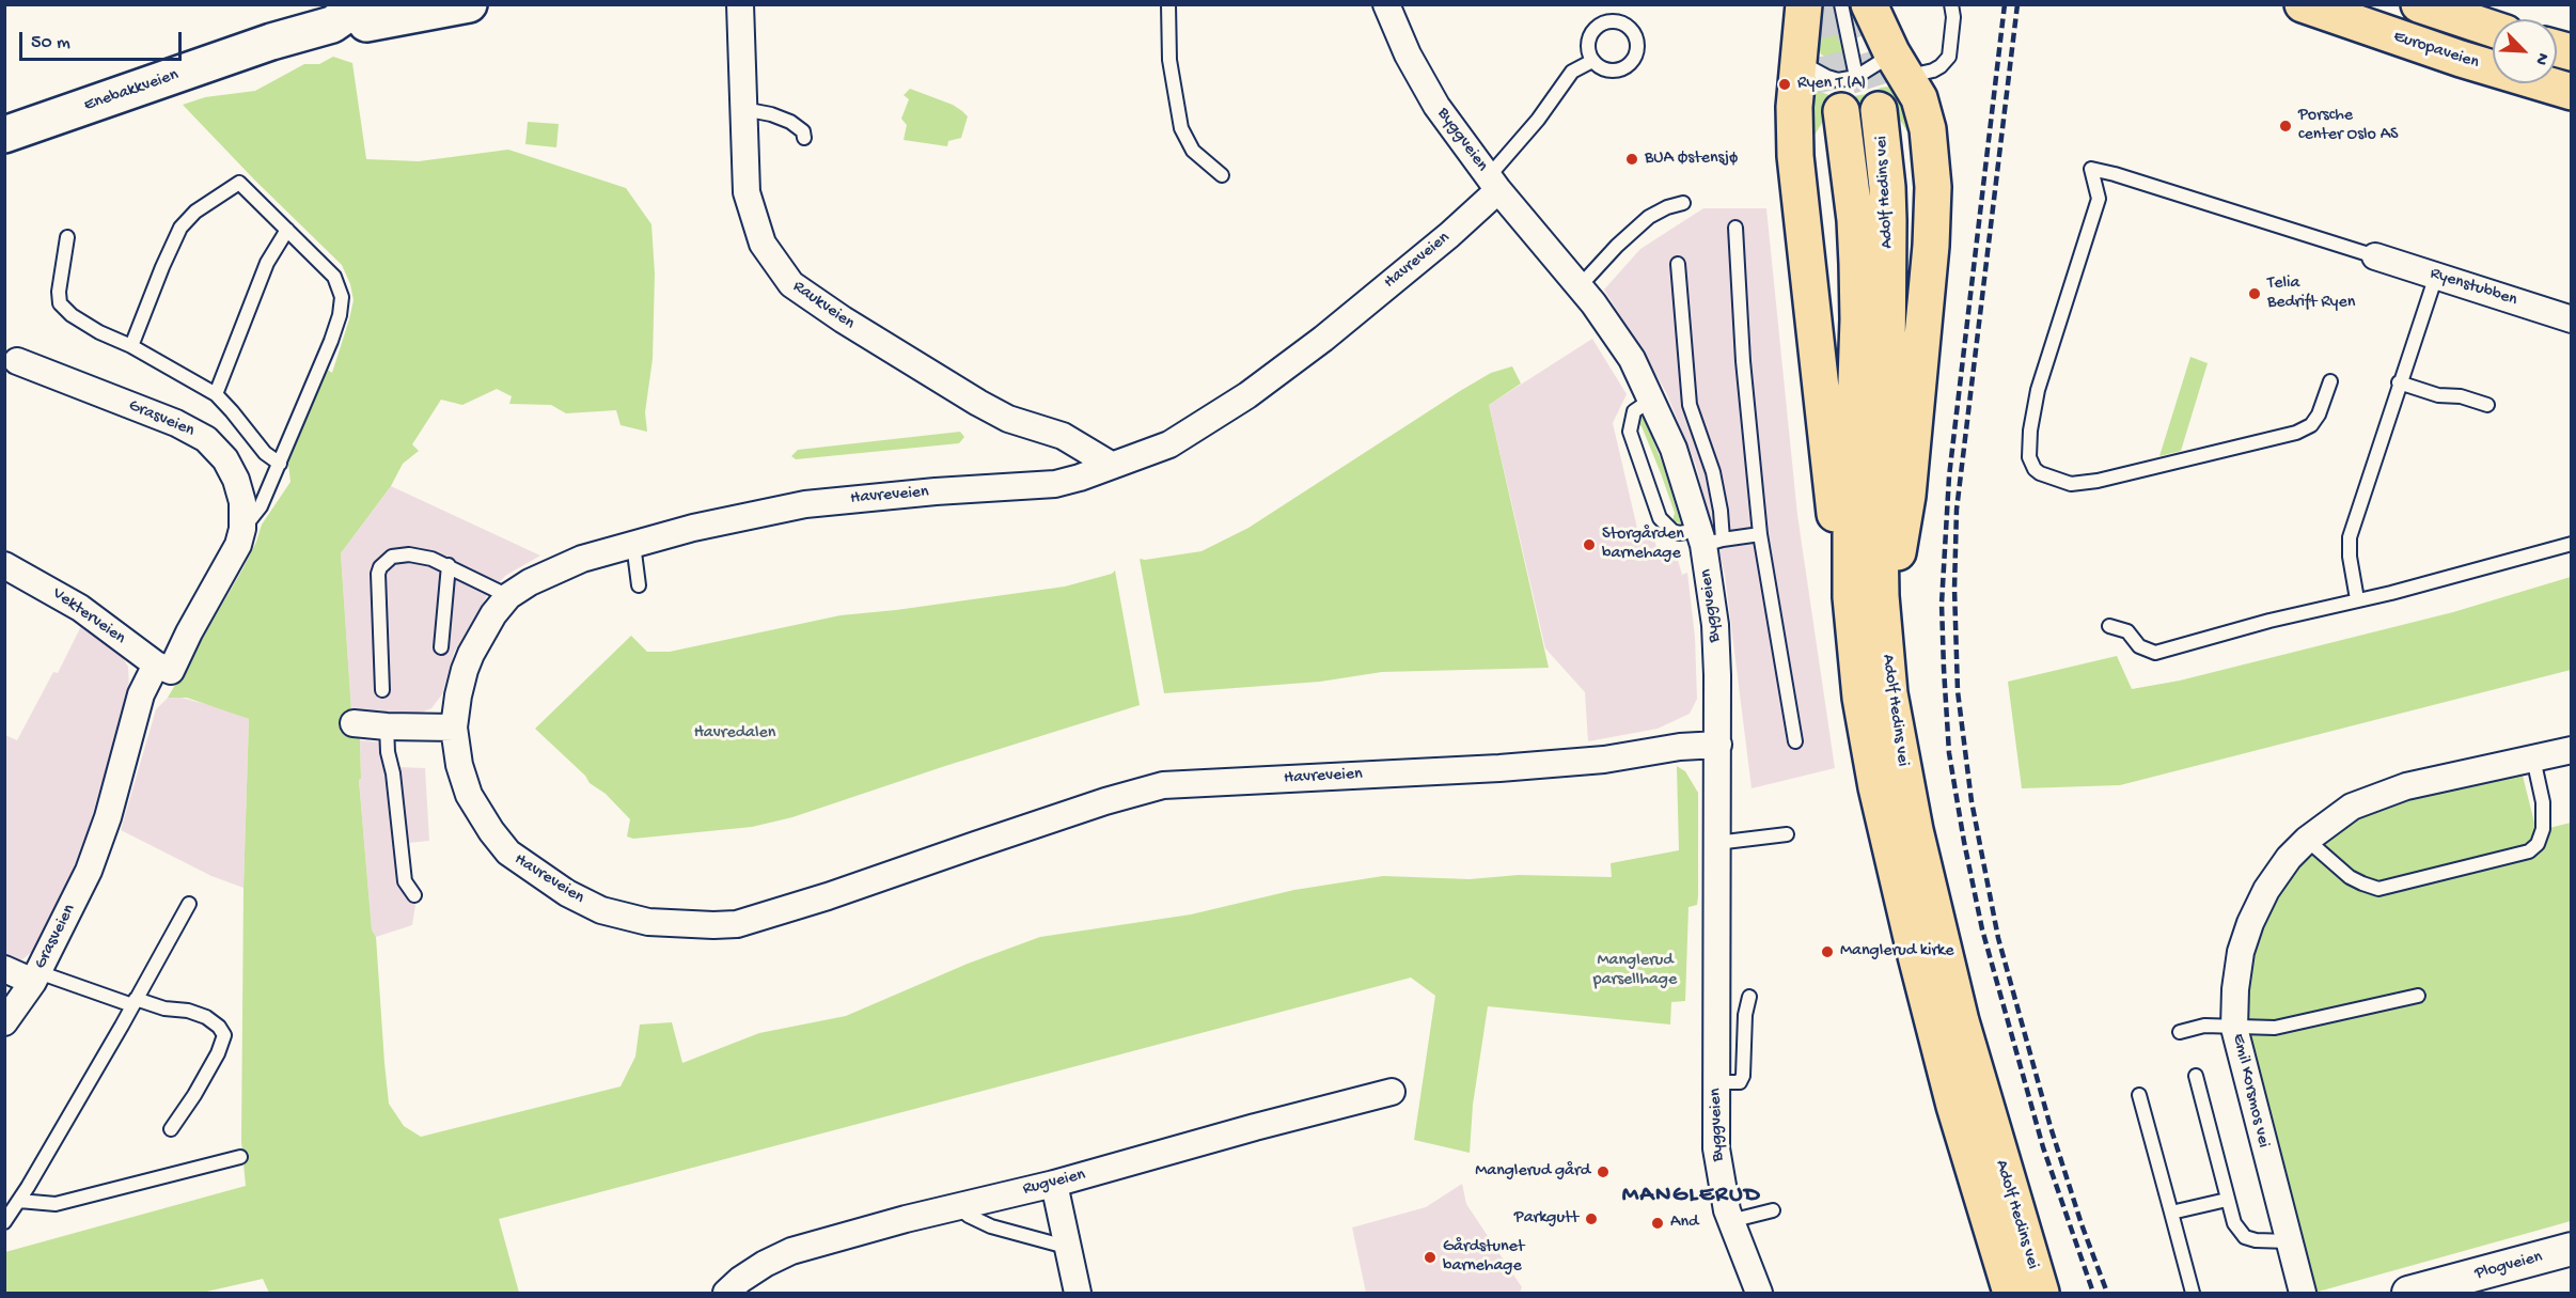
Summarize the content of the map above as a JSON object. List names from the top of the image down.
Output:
{
  "streets": {
    "highway": ["Europaveien", "Adolf Hedins vei"],
    "main road": ["Enebakkveien"],
    "street": [
      "Byggveien",
      "Havreveien",
      "Ryenstubben",
      "Raukveien",
      "Grasveien",
      "Vekterveien",
      "Emil Korsmos vei",
      "Rugveien",
      "Plogveien"
    ]
  },
  "crossings": [
    ["Byggveien", "Havreveien"],
    ["Havreveien", "Raukveien"],
    ["Grasveien", "Vekterveien"]
  ],
  "districts": ["MANGLERUD"],
  "parks": ["Havredalen", "Manglerud parsellhage"],
  "places": [
    "Ryen T (A)",
    "Porsche center Oslo AS",
    "BUA Østensjø",
    "Telia Bedrift Ryen",
    "Storgården barnehage",
    "Manglerud kirke",
    "Manglerud gård",
    "Parkgutt",
    "And",
    "Gårdstunet barnehage"
  ],
  "scale_bar": "50 m",
  "north": "bottom right"
}
